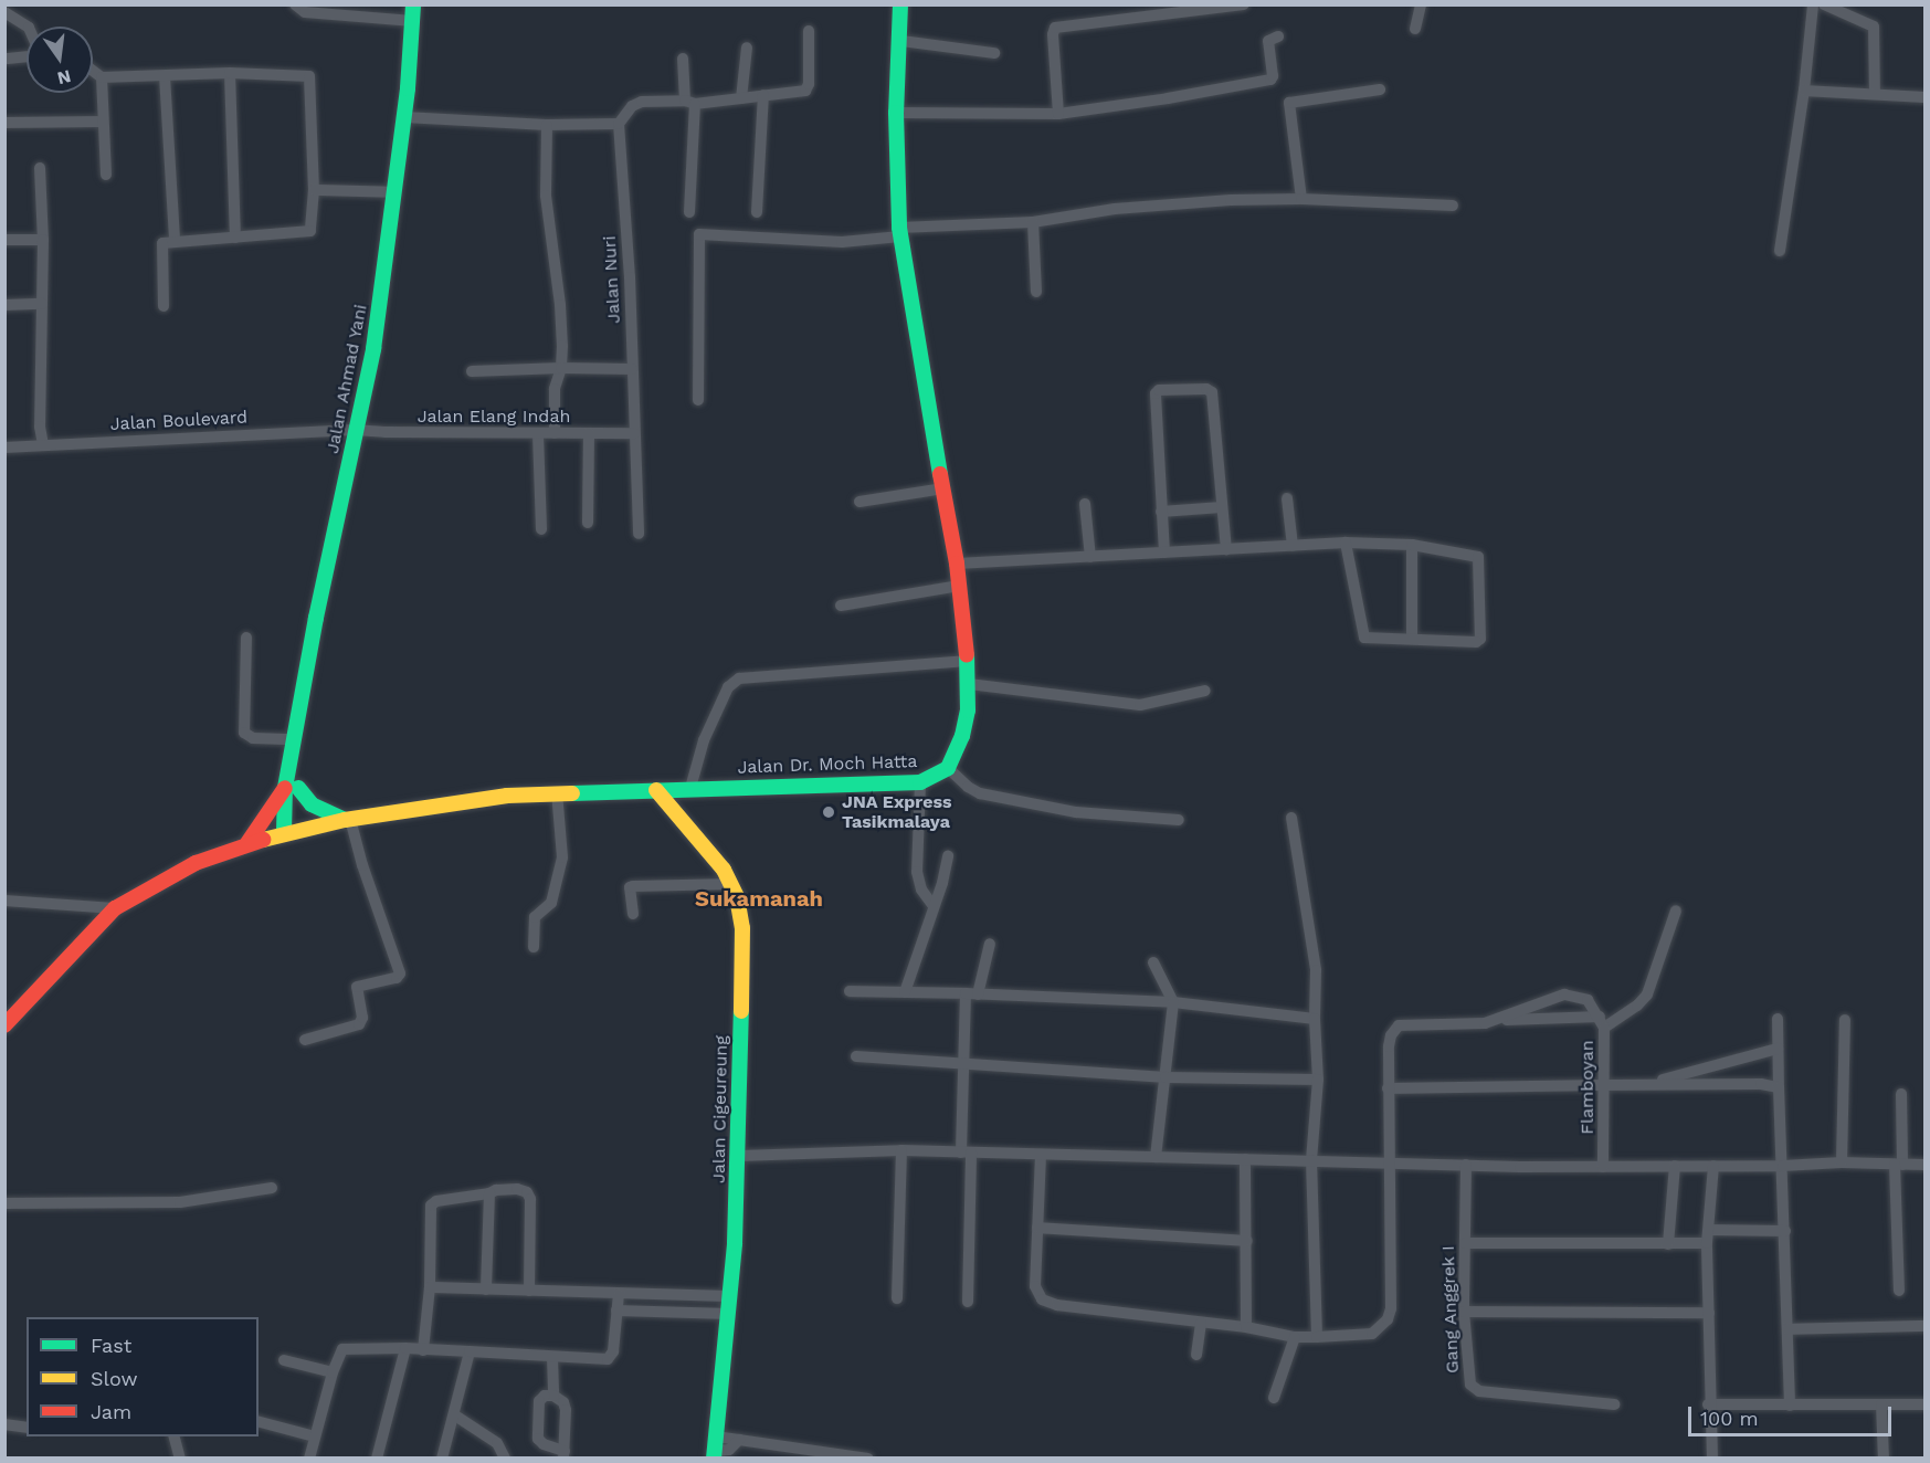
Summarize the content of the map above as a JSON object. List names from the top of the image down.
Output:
{
  "streets": {
    "main road": ["Jalan Ahmad Yani", "Jalan Dr. Moch Hatta", "Jalan Cigeureung"],
    "street": [
      "Jalan Nuri",
      "Jalan Elang Indah",
      "Jalan Boulevard",
      "Flamboyan",
      "Gang Anggrek I"
    ]
  },
  "crossings": [
    ["Jalan Nuri", "Jalan Elang Indah"],
    ["Jalan Ahmad Yani", "Jalan Elang Indah"],
    ["Jalan Ahmad Yani", "Jalan Boulevard"],
    ["Jalan Ahmad Yani", "Jalan Dr. Moch Hatta"],
    ["Jalan Elang Indah", "Jalan Boulevard"],
    ["Jalan Dr. Moch Hatta", "Jalan Cigeureung"]
  ],
  "districts": ["Sukamanah"],
  "places": ["JNA Express Tasikmalaya"],
  "legend": ["Fast", "Slow", "Jam"],
  "scale_bar": "100 m",
  "north": "bottom"
}
